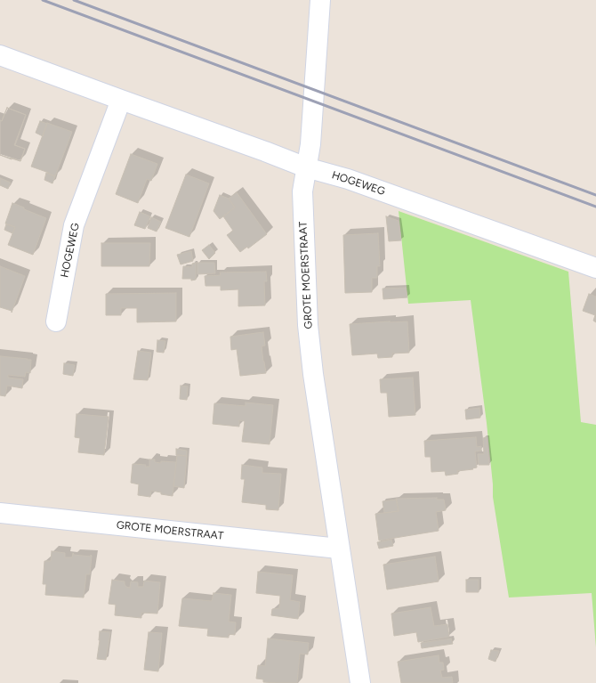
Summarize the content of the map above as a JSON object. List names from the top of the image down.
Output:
{
  "streets": {
    "street": ["HOGEWEG", "GROTE MOERSTRAAT"]
  },
  "crossings": [
    ["HOGEWEG", "GROTE MOERSTRAAT"]
  ]
}
